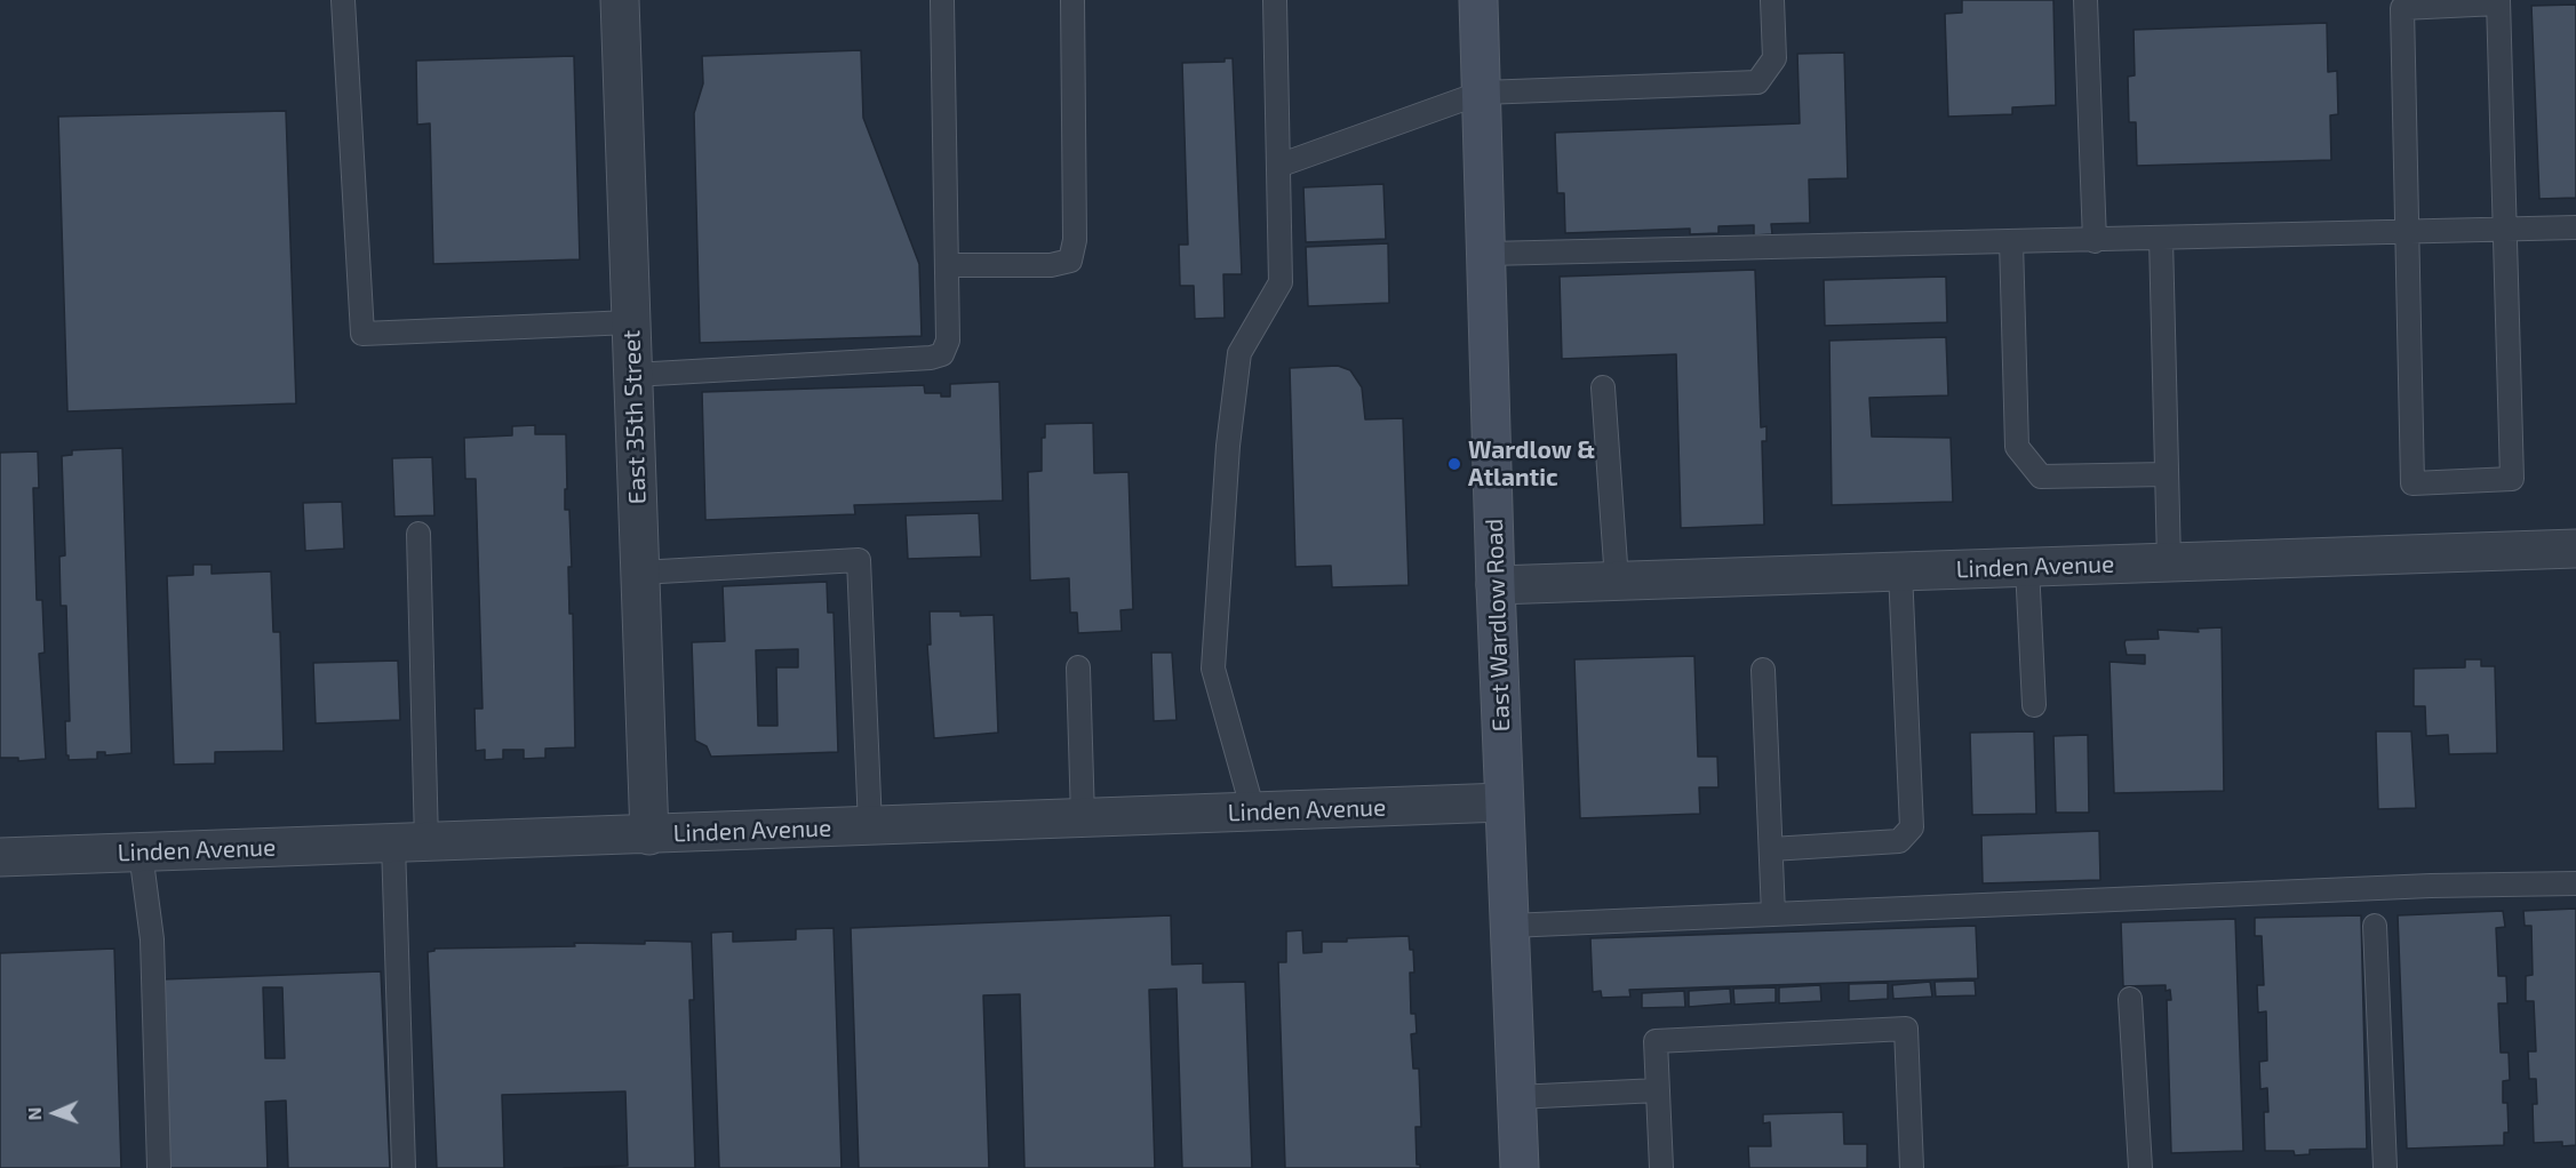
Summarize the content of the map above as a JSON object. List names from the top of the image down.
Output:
{
  "streets": {
    "main road": ["East Wardlow Road"],
    "street": ["East 35th Street", "Linden Avenue"]
  },
  "crossings": [
    ["East 35th Street", "Linden Avenue"],
    ["Linden Avenue", "East Wardlow Road"]
  ],
  "places": ["Wardlow & Atlantic"],
  "north": "left"
}
